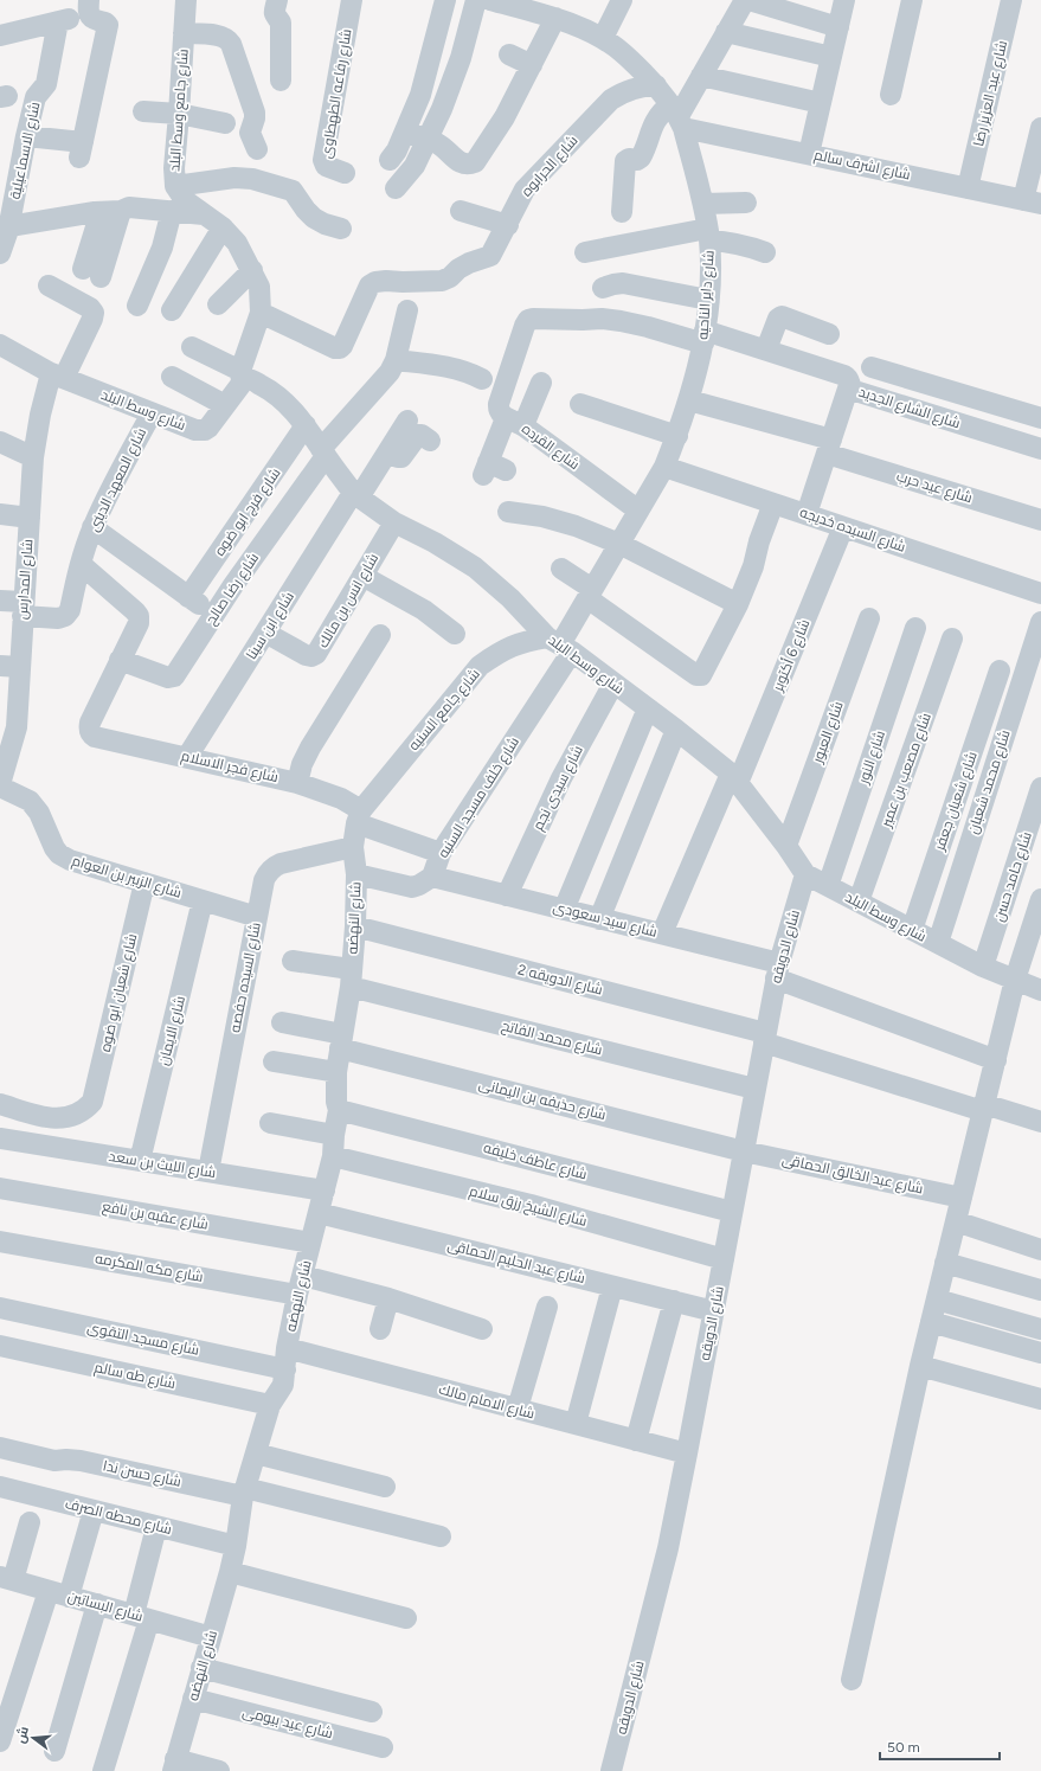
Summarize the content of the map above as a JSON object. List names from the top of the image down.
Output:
{
  "streets": {
    "street": [
      "شارع رفاعه الطهطاوى",
      "شارع عبد العزيز رضا",
      "شارع جامع وسط البلد",
      "شارع الاسماعيلية",
      "شارع اشرف سالم",
      "شارع الحرابوه",
      "شارع داير الناحيه",
      "شارع الشارع الجديد",
      "شارع وسط البلد",
      "شارع القرده",
      "شارع المعهد الدينى",
      "شارع عيد حرب",
      "شارع فرج ابو ضوه",
      "شارع السيده خديجه",
      "شارع المدارس",
      "شارع رضا صالح",
      "شارع انس بن مالك",
      "شارع ابن سينا",
      "شارع 6 أكتوبر",
      "شارع جامع السنيه",
      "شارع العبور",
      "شارع النور",
      "شارع فجر الاسلام",
      "شارع مصعب بن عمير",
      "شارع محمد شعبان",
      "شارع سيدى نجم",
      "شارع خلف مسجد السنيه",
      "شارع شعبان جعفر",
      "شارع الزبير بن العوام",
      "شارع حامد حسن",
      "شارع النهضه",
      "شارع سيد سعودى",
      "شارع الدويقه",
      "شارع السيده حفصه",
      "شارع الدويقه 2",
      "شارع شعبان ابو ضوه",
      "شارع الايمان",
      "شارع محمد الفاتح",
      "شارع حذيفه بن اليمانى",
      "شارع عاطف خليفه",
      "شارع الليث بن سعد",
      "شارع عبد الخالق الحماقى",
      "شارع الشيخ رزق سلام",
      "شارع عقبه بن نافع",
      "شارع عبد الحليم الحماقى",
      "شارع مكه المكرمه",
      "شارع مسجد التقوى",
      "شارع طه سالم",
      "شارع الامام مالك",
      "شارع حسن ندا",
      "شارع محطه الصرف",
      "شارع البساتين",
      "شارع عيد بيومى"
    ]
  },
  "crossings": [
    ["شارع عبد العزيز رضا", "شارع اشرف سالم"],
    ["شارع جامع وسط البلد", "شارع الحرابوه"],
    ["شارع جامع وسط البلد", "شارع وسط البلد"],
    ["شارع اشرف سالم", "شارع داير الناحيه"],
    ["شارع الحرابوه", "شارع داير الناحيه"],
    ["شارع داير الناحيه", "شارع الشارع الجديد"],
    ["شارع داير الناحيه", "شارع وسط البلد"],
    ["شارع داير الناحيه", "شارع القرده"],
    ["شارع داير الناحيه", "شارع عيد حرب"],
    ["شارع داير الناحيه", "شارع السيده خديجه"],
    ["شارع داير الناحيه", "شارع جامع السنيه"],
    ["شارع داير الناحيه", "شارع خلف مسجد السنيه"],
    ["شارع الشارع الجديد", "شارع القرده"],
    ["شارع وسط البلد", "شارع المعهد الدينى"],
    ["شارع وسط البلد", "شارع فرج ابو ضوه"],
    ["شارع وسط البلد", "شارع المدارس"],
    ["شارع وسط البلد", "شارع رضا صالح"],
    ["شارع وسط البلد", "شارع انس بن مالك"],
    ["شارع وسط البلد", "شارع ابن سينا"],
    ["شارع وسط البلد", "شارع 6 أكتوبر"],
    ["شارع وسط البلد", "شارع جامع السنيه"],
    ["شارع وسط البلد", "شارع العبور"],
    ["شارع وسط البلد", "شارع النور"],
    ["شارع وسط البلد", "شارع مصعب بن عمير"],
    ["شارع وسط البلد", "شارع محمد شعبان"],
    ["شارع وسط البلد", "شارع سيدى نجم"],
    ["شارع وسط البلد", "شارع خلف مسجد السنيه"],
    ["شارع وسط البلد", "شارع شعبان جعفر"],
    ["شارع وسط البلد", "شارع حامد حسن"],
    ["شارع وسط البلد", "شارع الدويقه"],
    ["شارع المعهد الدينى", "شارع المدارس"],
    ["شارع السيده خديجه", "شارع 6 أكتوبر"],
    ["شارع المدارس", "شارع الزبير بن العوام"],
    ["شارع رضا صالح", "شارع فجر الاسلام"],
    ["شارع انس بن مالك", "شارع ابن سينا"],
    ["شارع ابن سينا", "شارع فجر الاسلام"],
    ["شارع 6 أكتوبر", "شارع سيد سعودى"],
    ["شارع جامع السنيه", "شارع فجر الاسلام"],
    ["شارع جامع السنيه", "شارع خلف مسجد السنيه"],
    ["شارع جامع السنيه", "شارع النهضه"],
    ["شارع فجر الاسلام", "شارع خلف مسجد السنيه"],
    ["شارع فجر الاسلام", "شارع النهضه"],
    ["شارع سيدى نجم", "شارع سيد سعودى"],
    ["شارع خلف مسجد السنيه", "شارع سيد سعودى"],
    ["شارع الزبير بن العوام", "شارع السيده حفصه"],
    ["شارع الزبير بن العوام", "شارع شعبان ابو ضوه"],
    ["شارع الزبير بن العوام", "شارع الايمان"],
    ["شارع النهضه", "شارع السيده حفصه"],
    ["شارع النهضه", "شارع الدويقه 2"],
    ["شارع النهضه", "شارع محمد الفاتح"],
    ["شارع النهضه", "شارع حذيفه بن اليمانى"],
    ["شارع النهضه", "شارع عاطف خليفه"],
    ["شارع النهضه", "شارع الليث بن سعد"],
    ["شارع النهضه", "شارع الشيخ رزق سلام"],
    ["شارع النهضه", "شارع عقبه بن نافع"],
    ["شارع النهضه", "شارع عبد الحليم الحماقى"],
    ["شارع النهضه", "شارع مكه المكرمه"],
    ["شارع النهضه", "شارع مسجد التقوى"],
    ["شارع النهضه", "شارع طه سالم"],
    ["شارع النهضه", "شارع الامام مالك"],
    ["شارع النهضه", "شارع حسن ندا"],
    ["شارع النهضه", "شارع محطه الصرف"],
    ["شارع النهضه", "شارع البساتين"],
    ["شارع النهضه", "شارع عيد بيومى"],
    ["شارع سيد سعودى", "شارع الدويقه"],
    ["شارع الدويقه", "شارع الدويقه 2"],
    ["شارع الدويقه", "شارع محمد الفاتح"],
    ["شارع الدويقه", "شارع حذيفه بن اليمانى"],
    ["شارع الدويقه", "شارع عاطف خليفه"],
    ["شارع الدويقه", "شارع عبد الخالق الحماقى"],
    ["شارع الدويقه", "شارع الشيخ رزق سلام"],
    ["شارع الدويقه", "شارع عبد الحليم الحماقى"],
    ["شارع الدويقه", "شارع الامام مالك"],
    ["شارع السيده حفصه", "شارع الليث بن سعد"],
    ["شارع الايمان", "شارع الليث بن سعد"],
    ["شارع حذيفه بن اليمانى", "شارع عبد الخالق الحماقى"]
  ],
  "scale_bar": "50 m",
  "north": "left"
}
